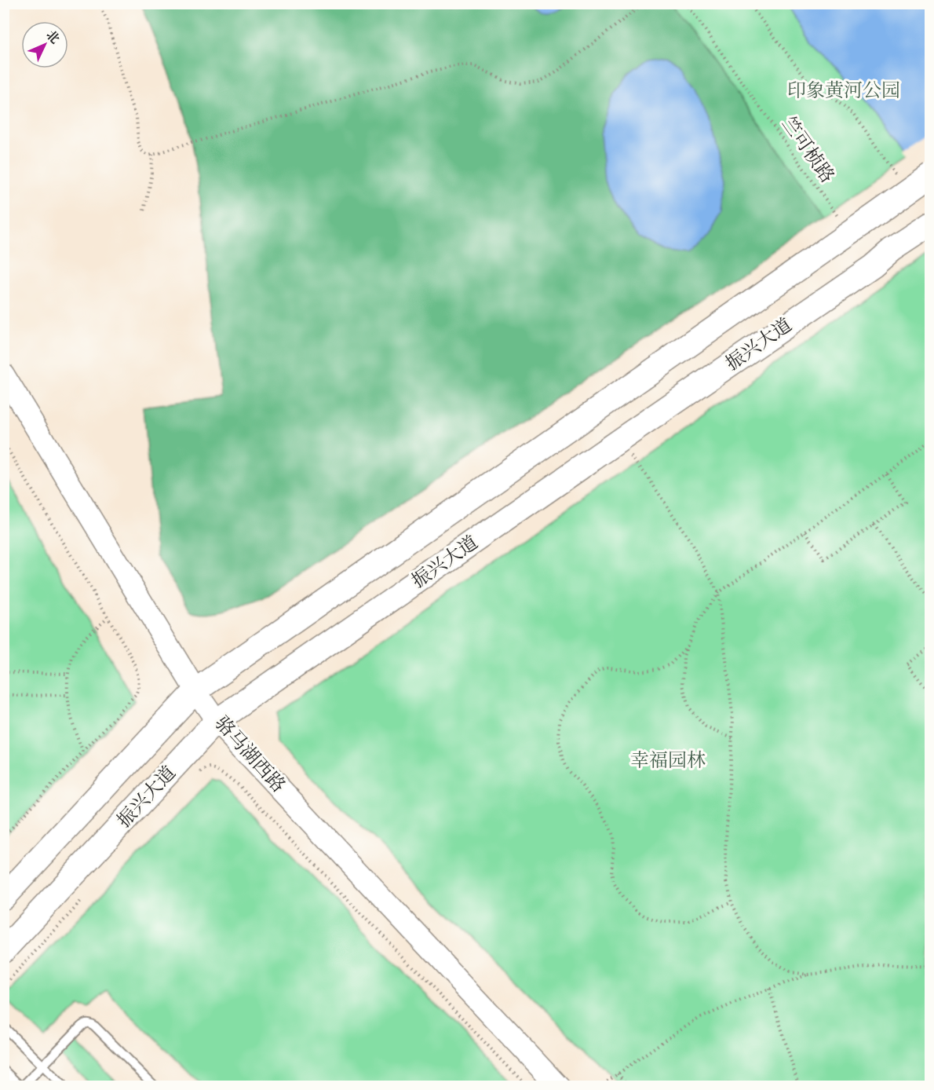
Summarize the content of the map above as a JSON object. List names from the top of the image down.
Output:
{
  "streets": {
    "main road": ["振兴大道"],
    "street": ["骆马湖西路"],
    "path": ["竺可桢路"]
  },
  "crossings": [
    ["竺可桢路", "振兴大道"],
    ["振兴大道", "骆马湖西路"]
  ],
  "parks": ["印象黄河公园", "幸福园林"],
  "north": "top right"
}
